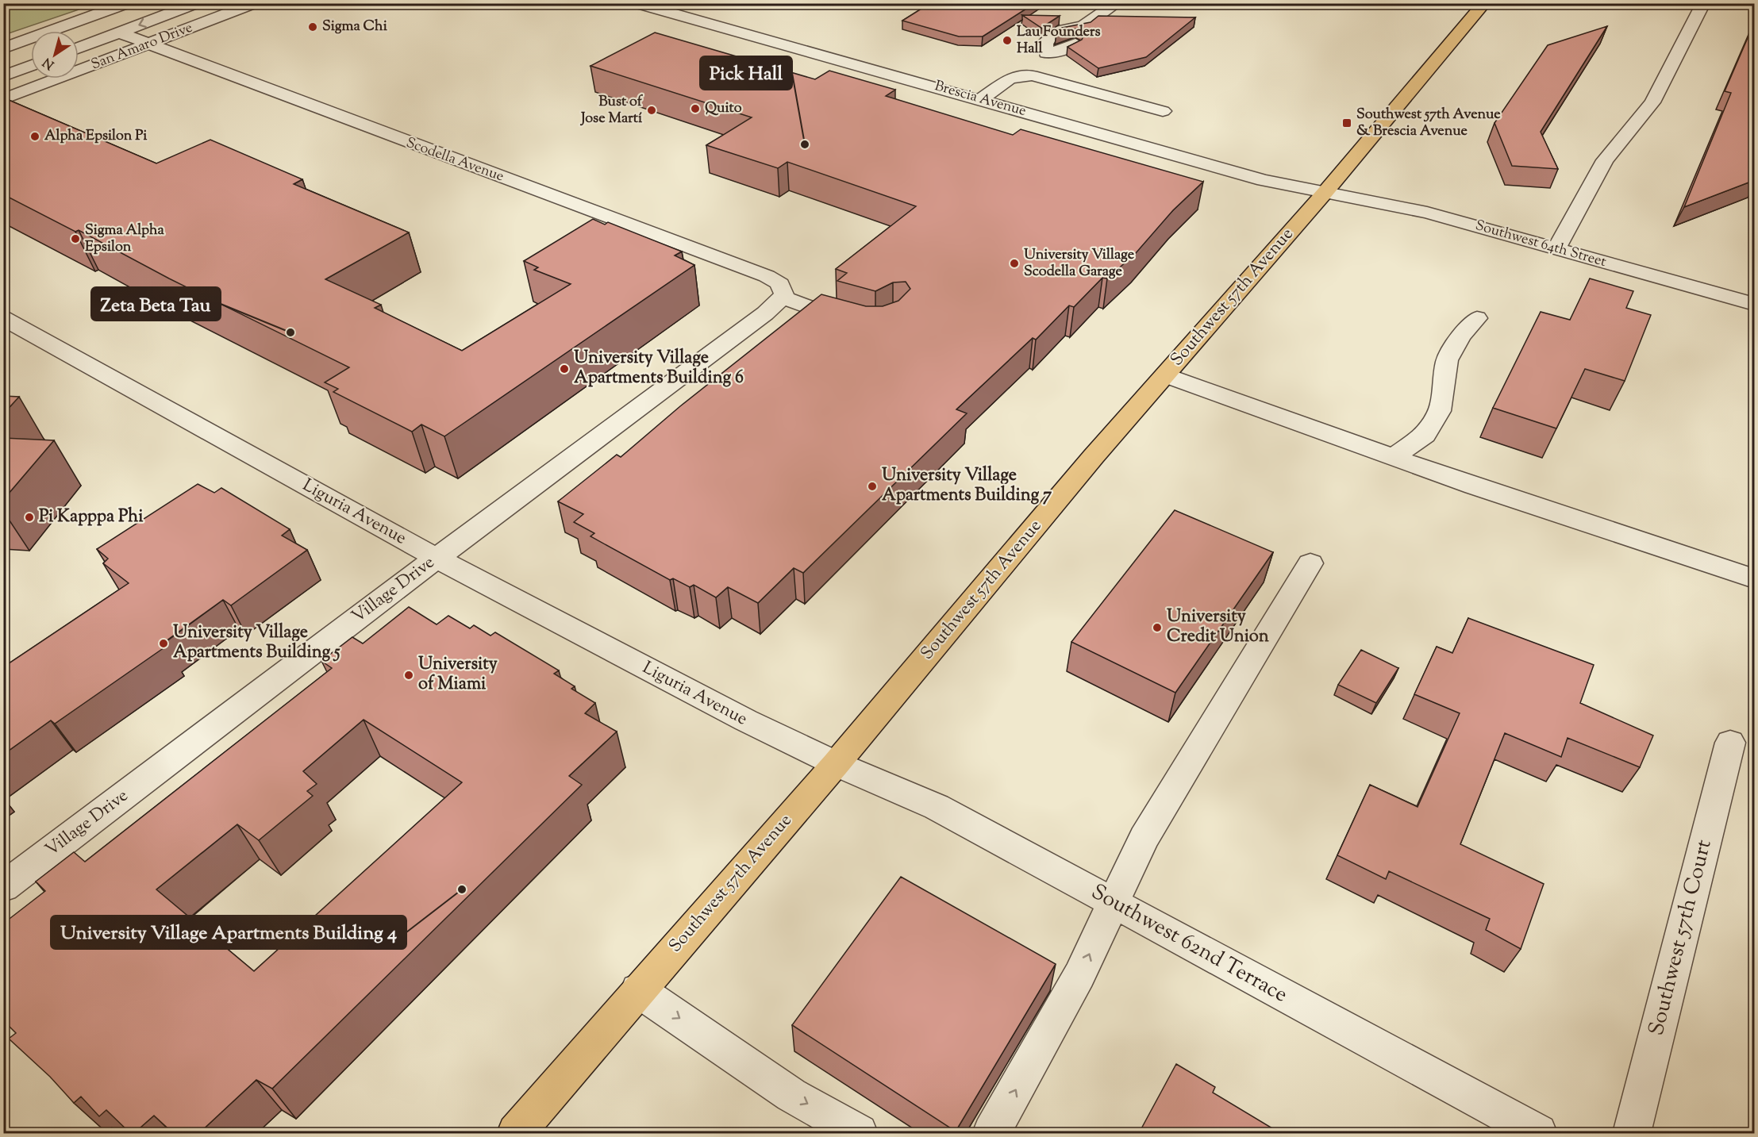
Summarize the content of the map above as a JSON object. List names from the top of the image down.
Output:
{
  "streets": {
    "main road": ["Southwest 57th Avenue"],
    "street": [
      "San Amaro Drive",
      "Brescia Avenue",
      "Scodella Avenue",
      "Southwest 64th Street",
      "Liguria Avenue",
      "Village Drive",
      "Southwest 57th Court",
      "Southwest 62nd Terrace"
    ]
  },
  "crossings": [
    ["San Amaro Drive", "Scodella Avenue"],
    ["Brescia Avenue", "Southwest 64th Street"],
    ["Brescia Avenue", "Southwest 57th Avenue"],
    ["Scodella Avenue", "Village Drive"],
    ["Southwest 64th Street", "Southwest 57th Avenue"],
    ["Southwest 57th Avenue", "Liguria Avenue"],
    ["Southwest 57th Avenue", "Southwest 62nd Terrace"],
    ["Liguria Avenue", "Village Drive"],
    ["Liguria Avenue", "Southwest 62nd Terrace"]
  ],
  "places": {
    "other": [
      "Sigma Chi",
      "Lau Founders Hall",
      "Quito",
      "Bust of Jose Martí",
      "Alpha Epsilon Pi",
      "Pick Hall",
      "Sigma Alpha Epsilon",
      "University Village Scodella Garage",
      "Zeta Beta Tau",
      "University Village Apartments Building 6",
      "University Village Apartments Building 7",
      "Pi Kapppa Phi",
      "University Credit Union",
      "University Village Apartments Building 5",
      "University of Miami",
      "University Village Apartments Building 4"
    ],
    "transit": ["Southwest 57th Avenue & Brescia Avenue"]
  },
  "north": "bottom left"
}
